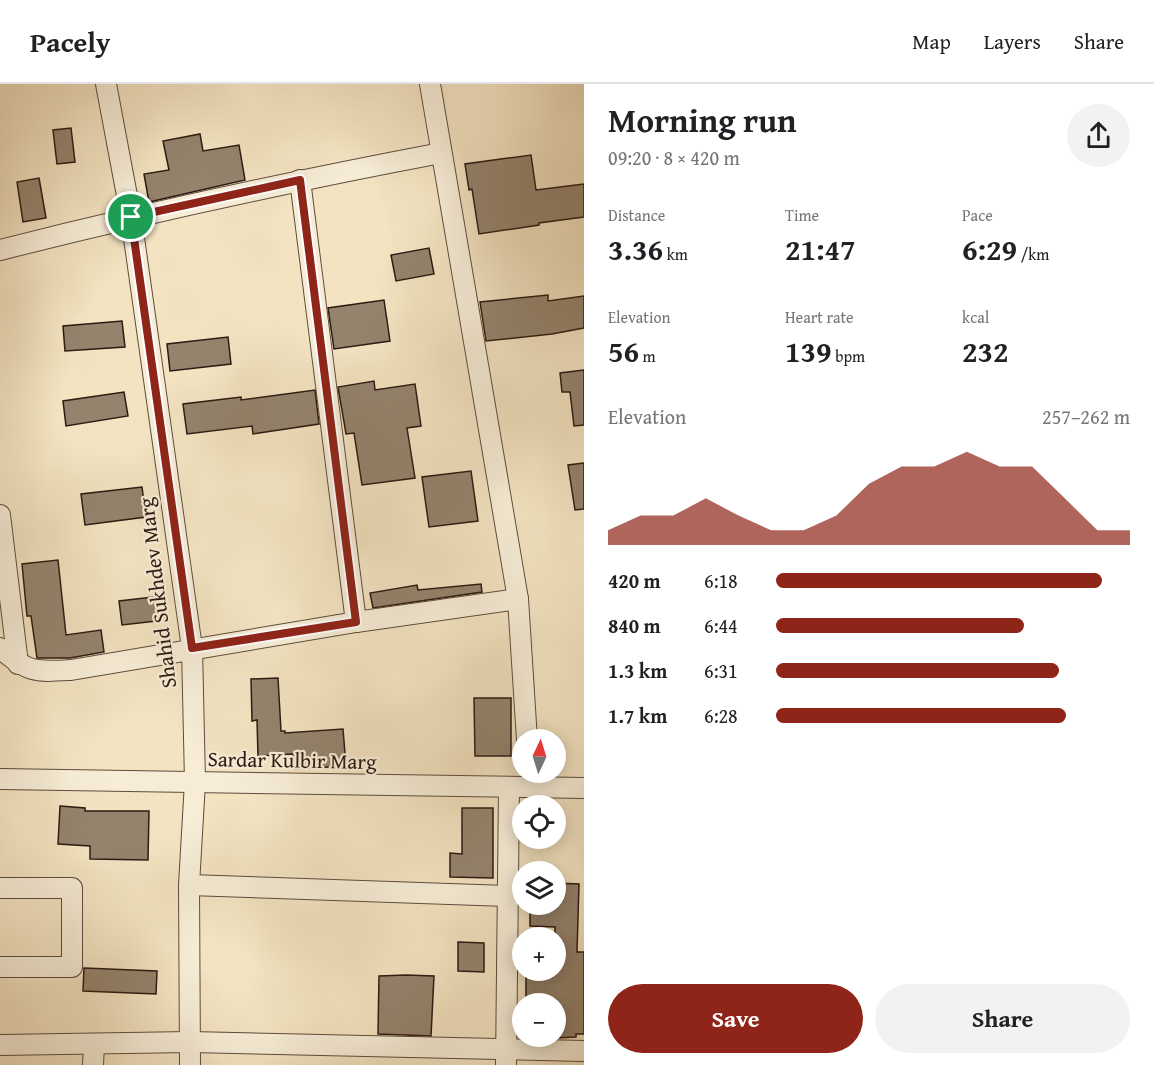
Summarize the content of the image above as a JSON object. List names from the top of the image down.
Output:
{
  "streets": {
    "street": ["Shahid Sukhdev Marg", "Sardar Kulbir Marg"]
  },
  "crossings": [
    ["Shahid Sukhdev Marg", "Sardar Kulbir Marg"]
  ],
  "north": "top",
  "page": {
    "header": "Pacely",
    "nav": ["Map", "Layers", "Share"],
    "heading": ["Morning run", "09:20 · 8 × 420 m"],
    "stats": [
      ["Distance", "3.36 km"],
      ["Time", "21:47"],
      ["Pace", "6:29 /km"],
      ["Elevation", "56 m"],
      ["Heart rate", "139 bpm"],
      ["kcal", "232"]
    ],
    "chart": ["Elevation", "257–262 m"],
    "list": [
      {
        "name": "420 m",
        "note": "6:18"
      },
      {
        "name": "840 m",
        "note": "6:44"
      },
      {
        "name": "1.3 km",
        "note": "6:31"
      },
      {
        "name": "1.7 km",
        "note": "6:28"
      }
    ],
    "map_buttons": ["+", "−"],
    "buttons": ["Save", "Share"]
  }
}
